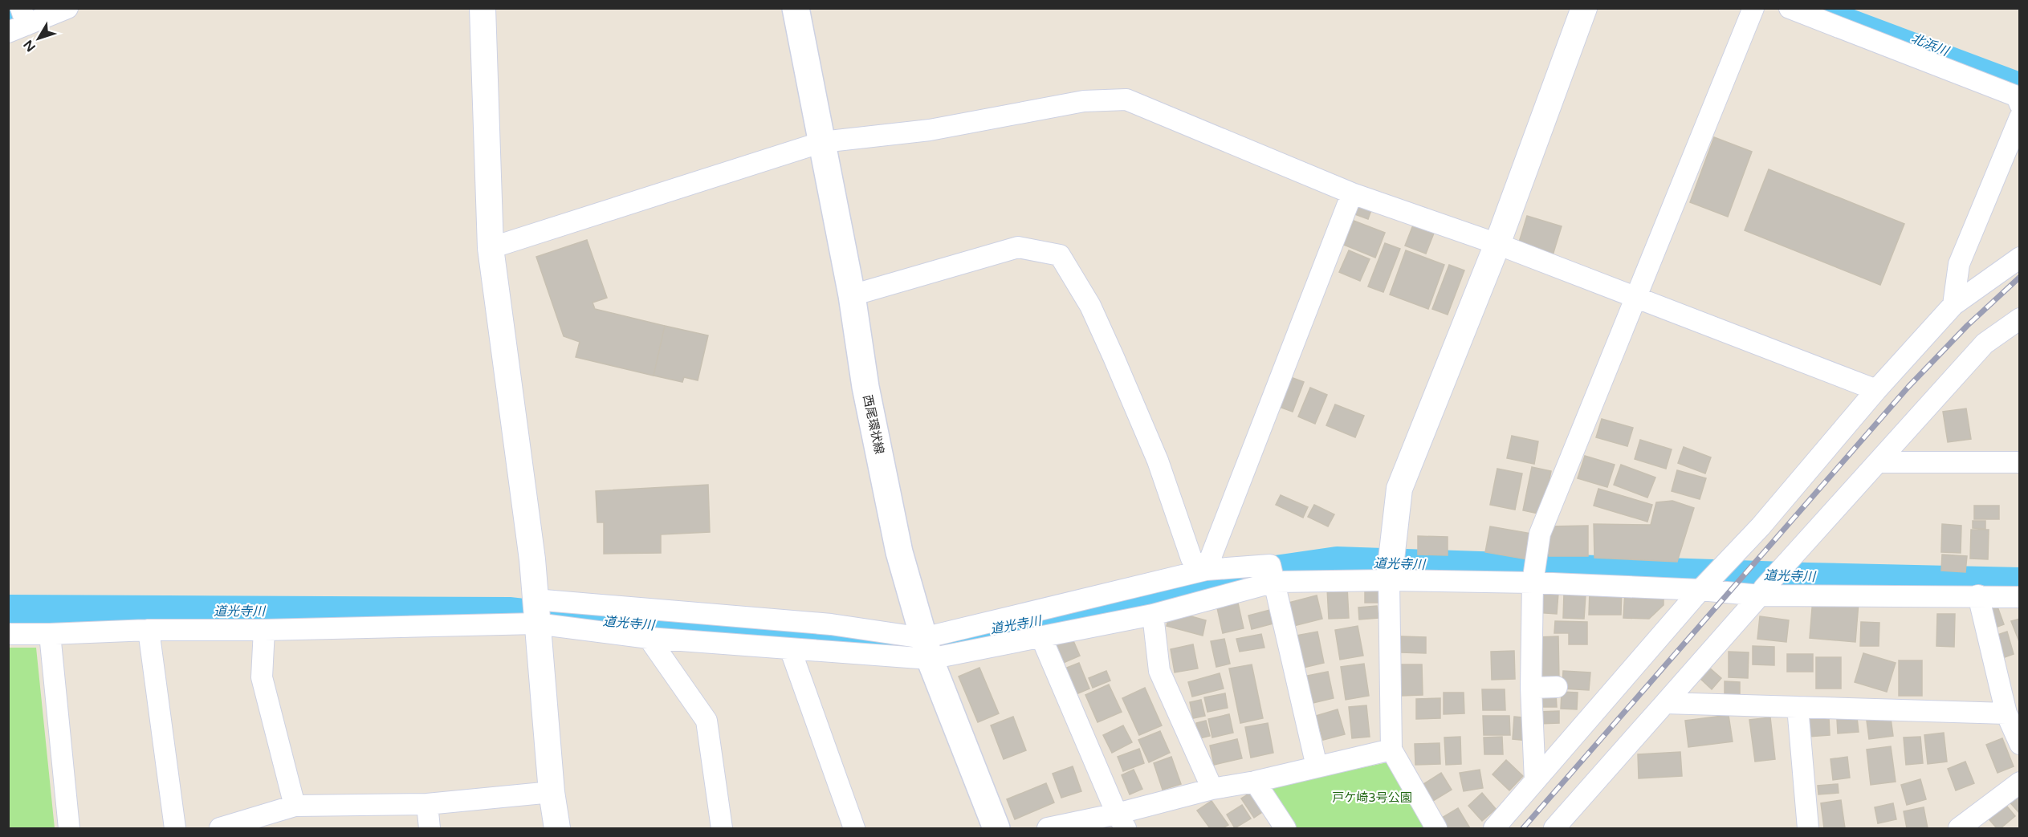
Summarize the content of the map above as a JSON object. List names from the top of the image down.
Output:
{
  "streets": {
    "main road": ["西尾環状線"]
  },
  "water": ["北浜川", "道光寺川"],
  "parks": ["戸ケ崎3号公園"],
  "north": "bottom left"
}
